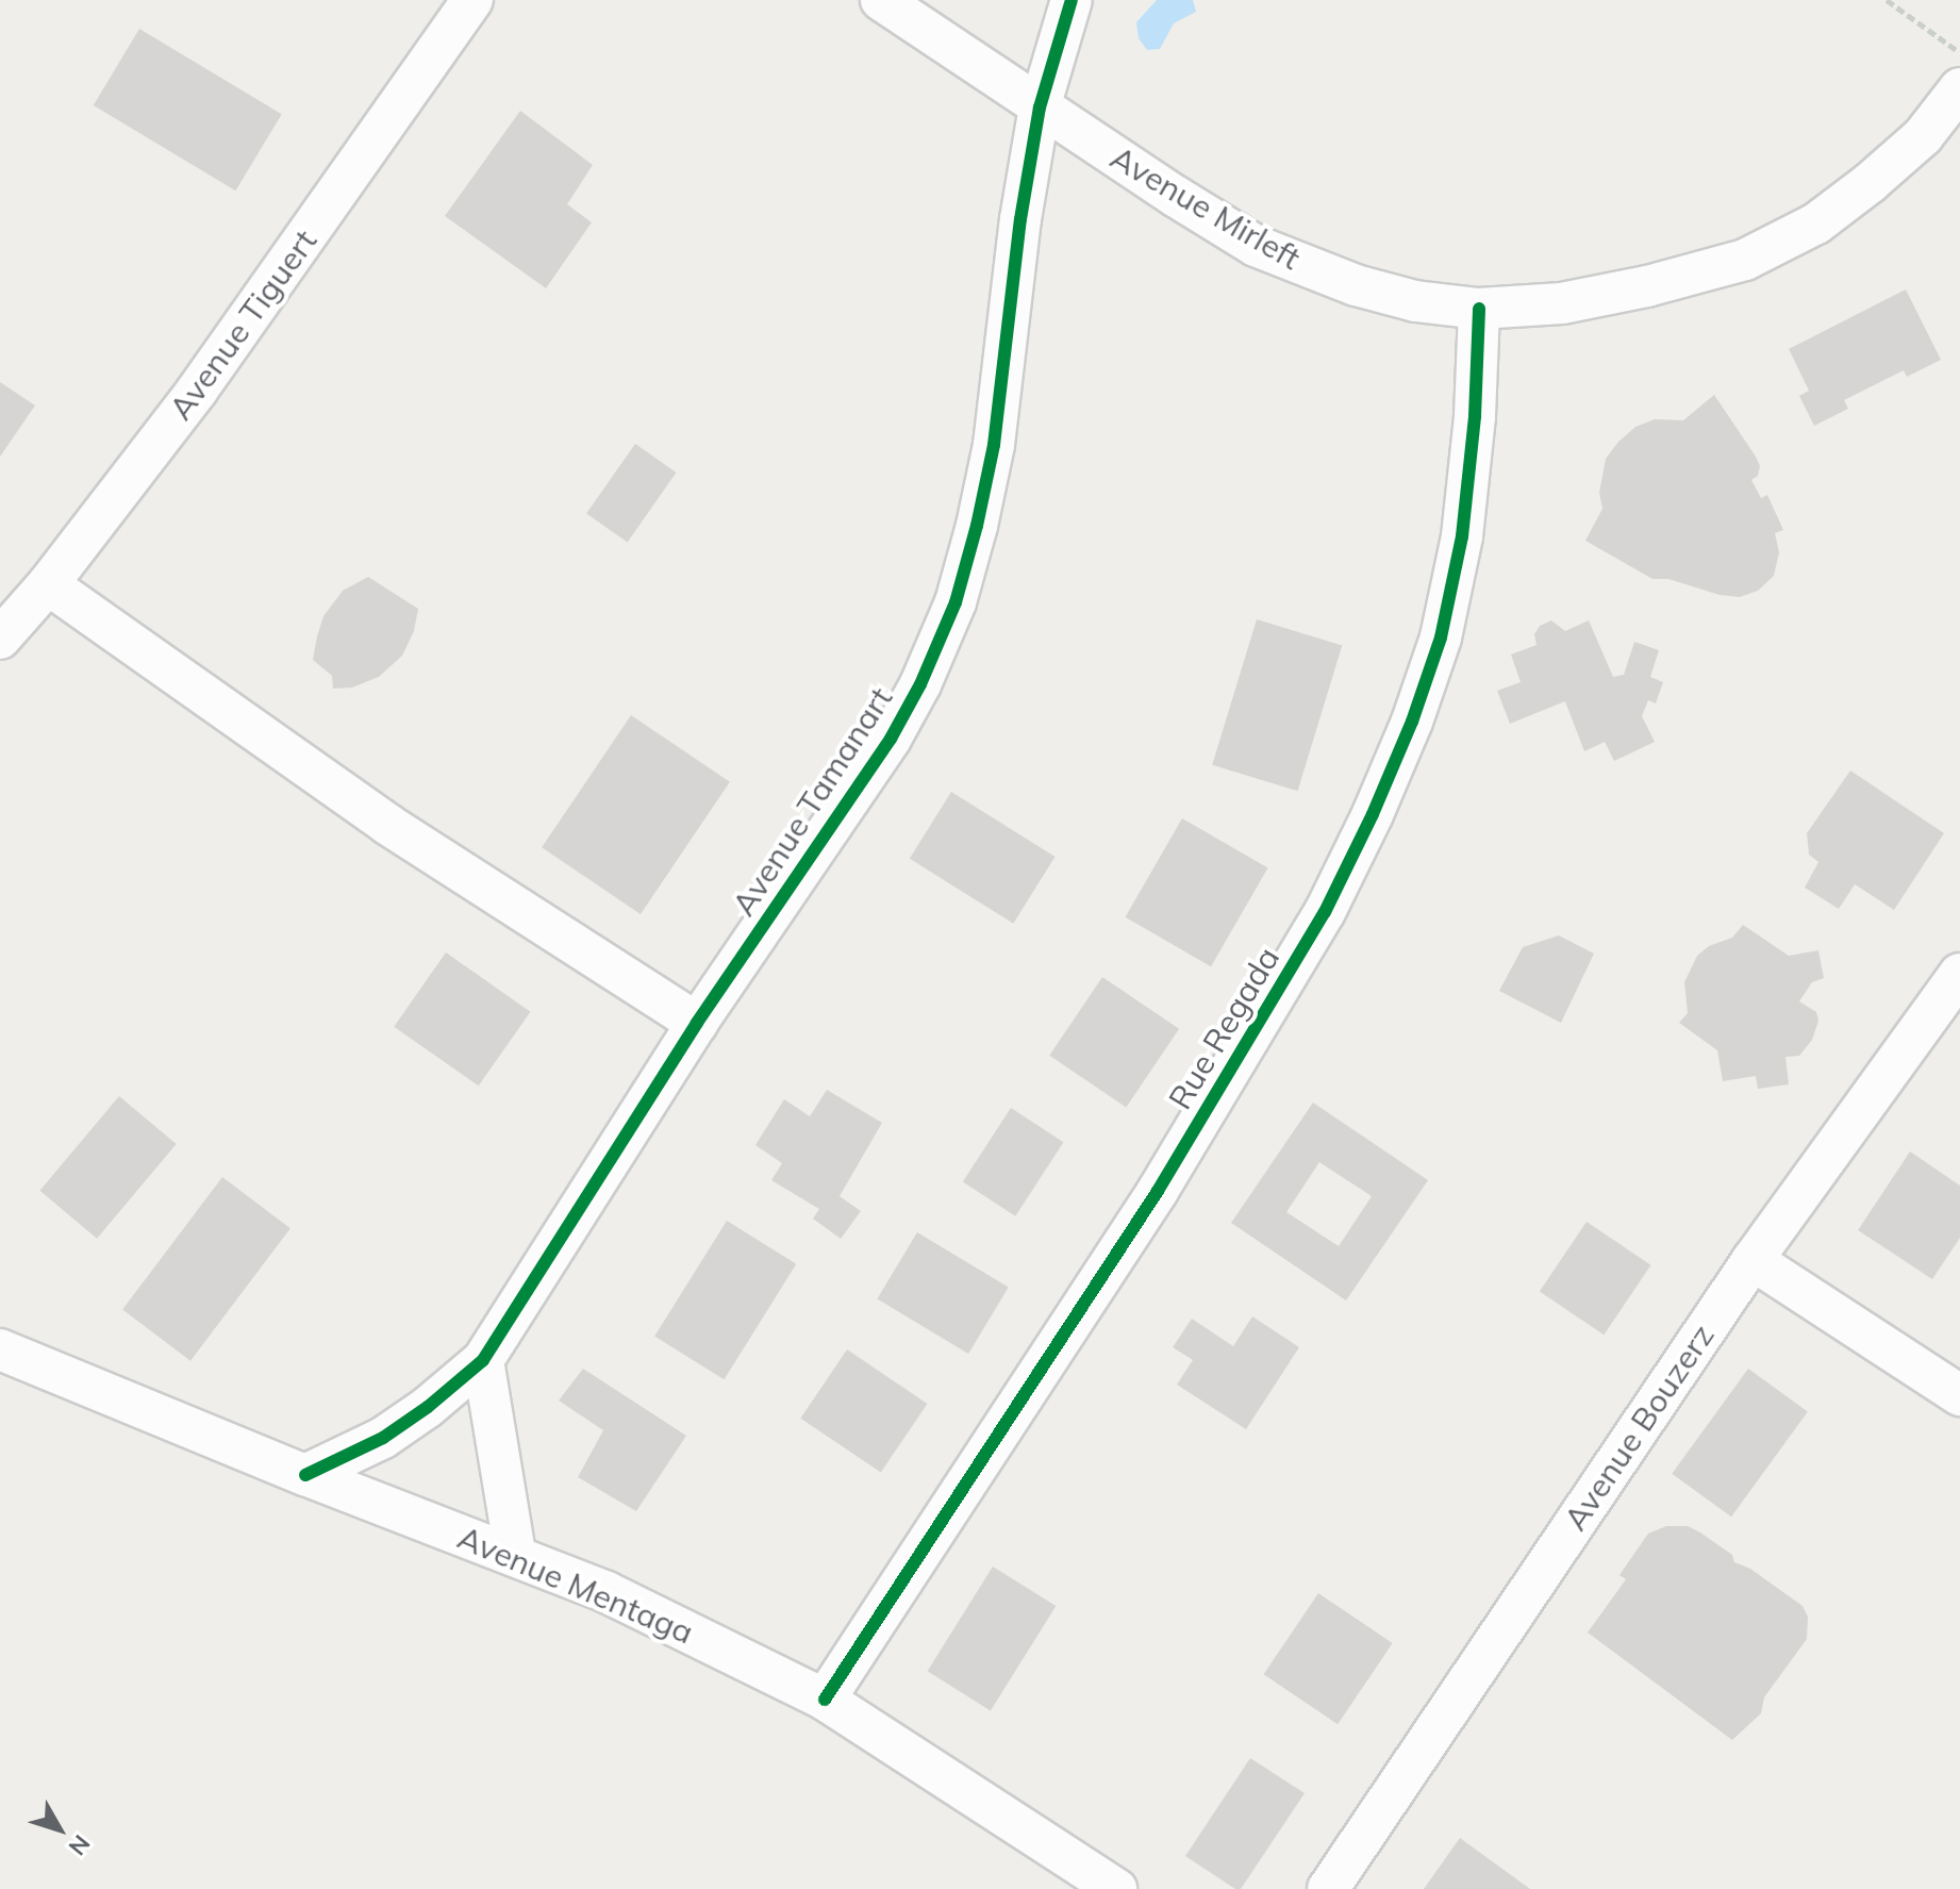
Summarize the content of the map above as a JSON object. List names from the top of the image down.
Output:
{
  "streets": {
    "street": [
      "Avenue Mirleft",
      "Avenue Tiguert",
      "Avenue Tamanart",
      "Rue Regada",
      "Avenue Bouzerz",
      "Avenue Mentaga"
    ]
  },
  "crossings": [
    ["Avenue Mirleft", "Avenue Tamanart"],
    ["Avenue Mirleft", "Rue Regada"],
    ["Avenue Tamanart", "Avenue Mentaga"],
    ["Rue Regada", "Avenue Mentaga"]
  ],
  "north": "bottom right"
}
